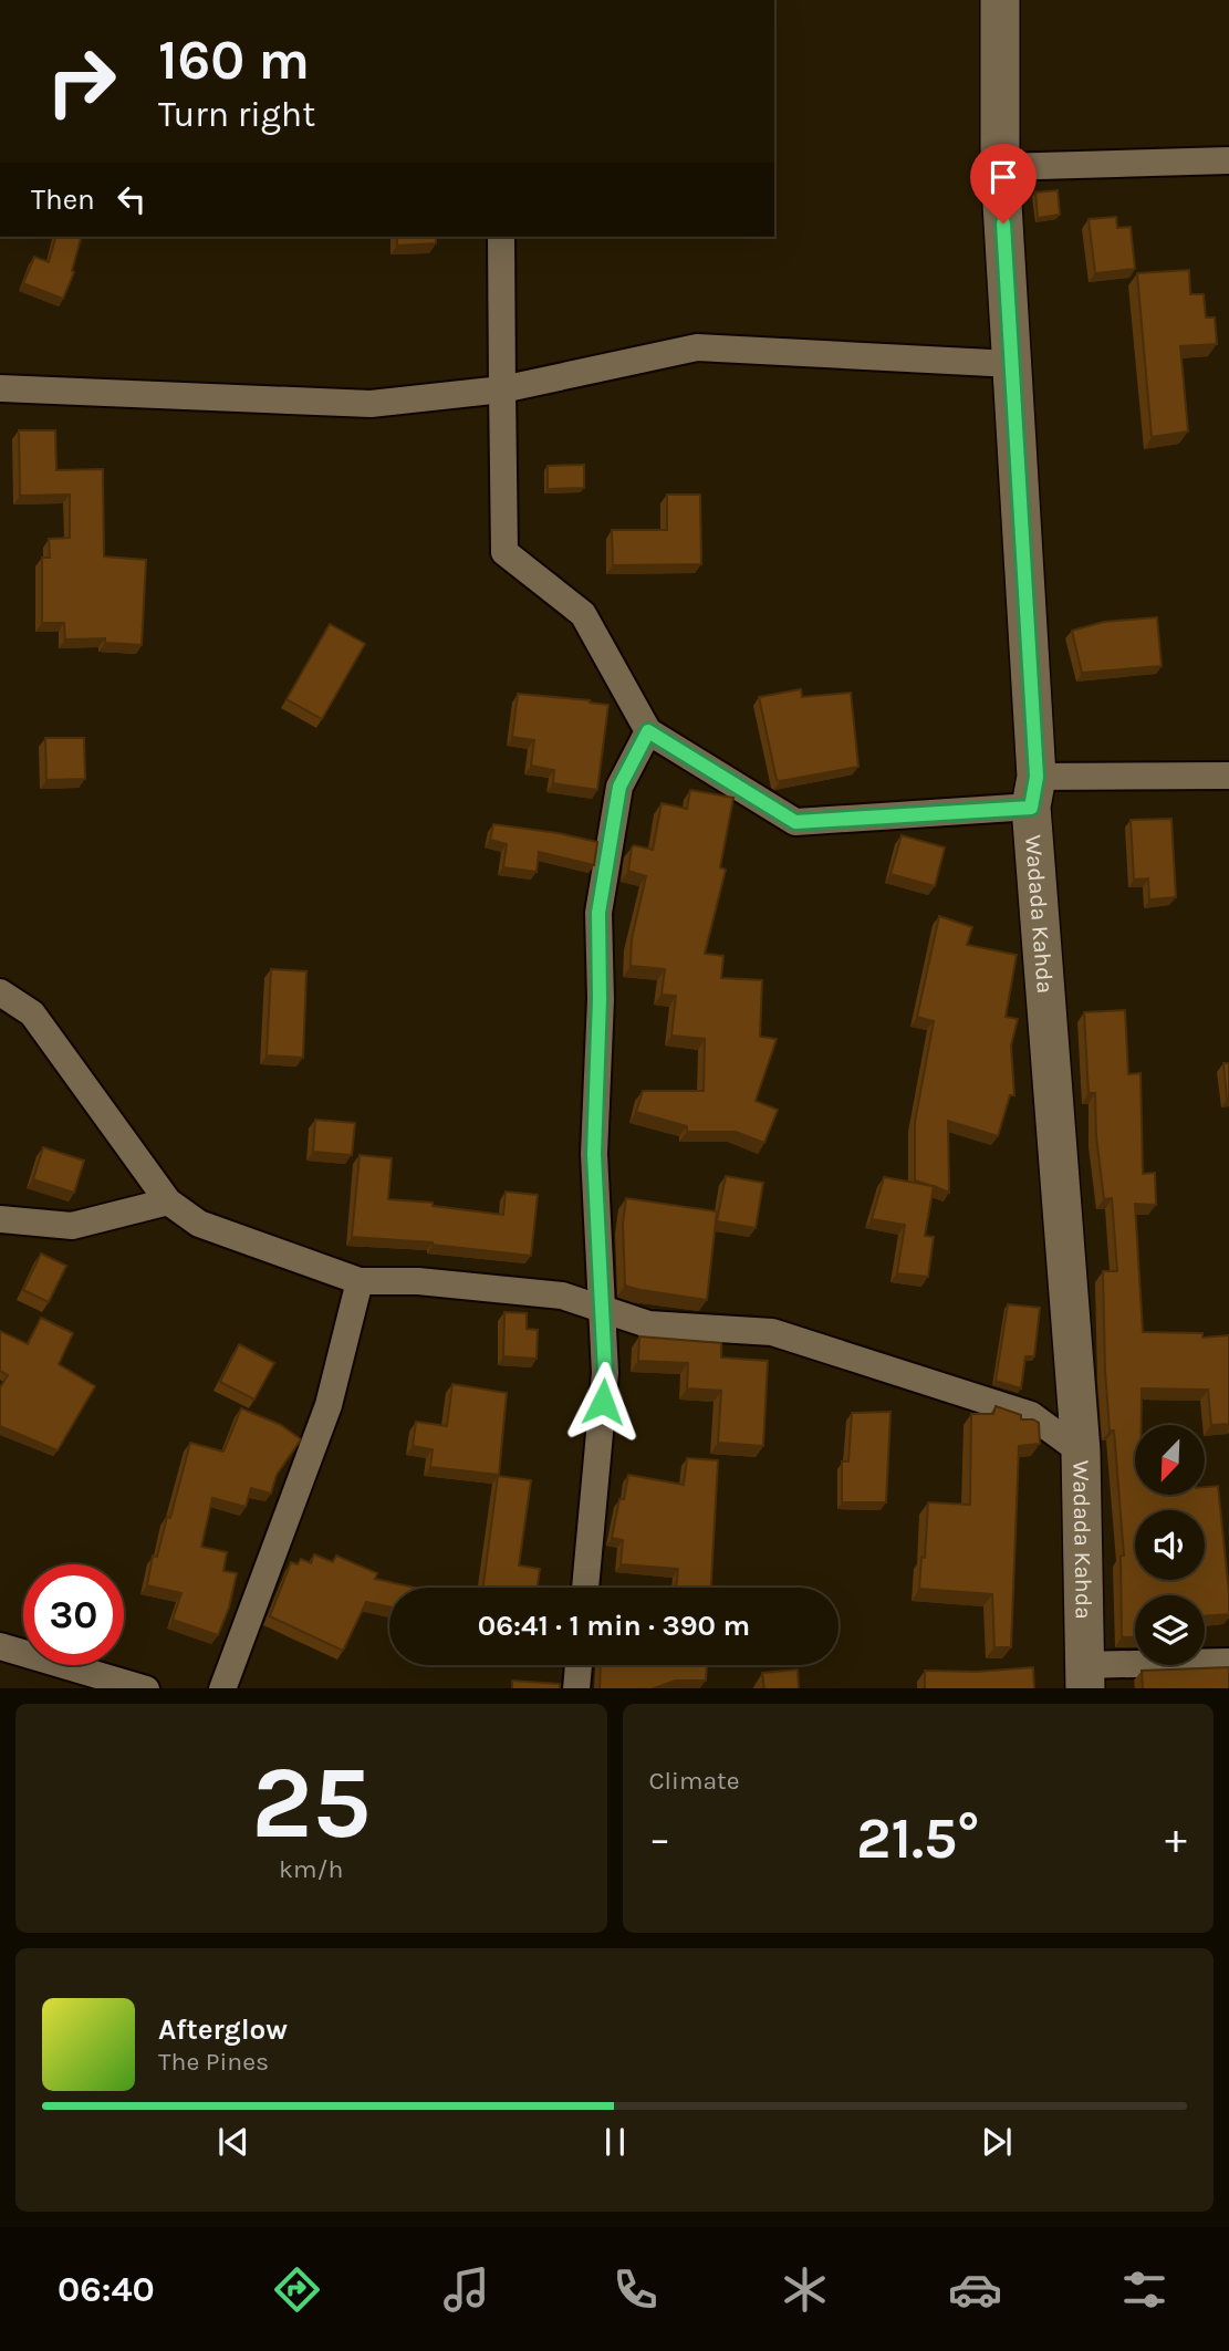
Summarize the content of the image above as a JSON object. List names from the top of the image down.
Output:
{
  "streets": {
    "main road": ["Wadada Kahda"]
  },
  "north": "bottom left",
  "page": {
    "turn": ["160 m", "Turn right"],
    "then": "Then",
    "limit": "30",
    "trip": "06:41 · 1 min · 390 m",
    "tile": [
      ["25", "km/h"],
      "Climate"
    ],
    "heat": ["−", "21.5°", "+"],
    "song": ["Afterglow", "The Pines"],
    "tabs": "06:40"
  }
}
